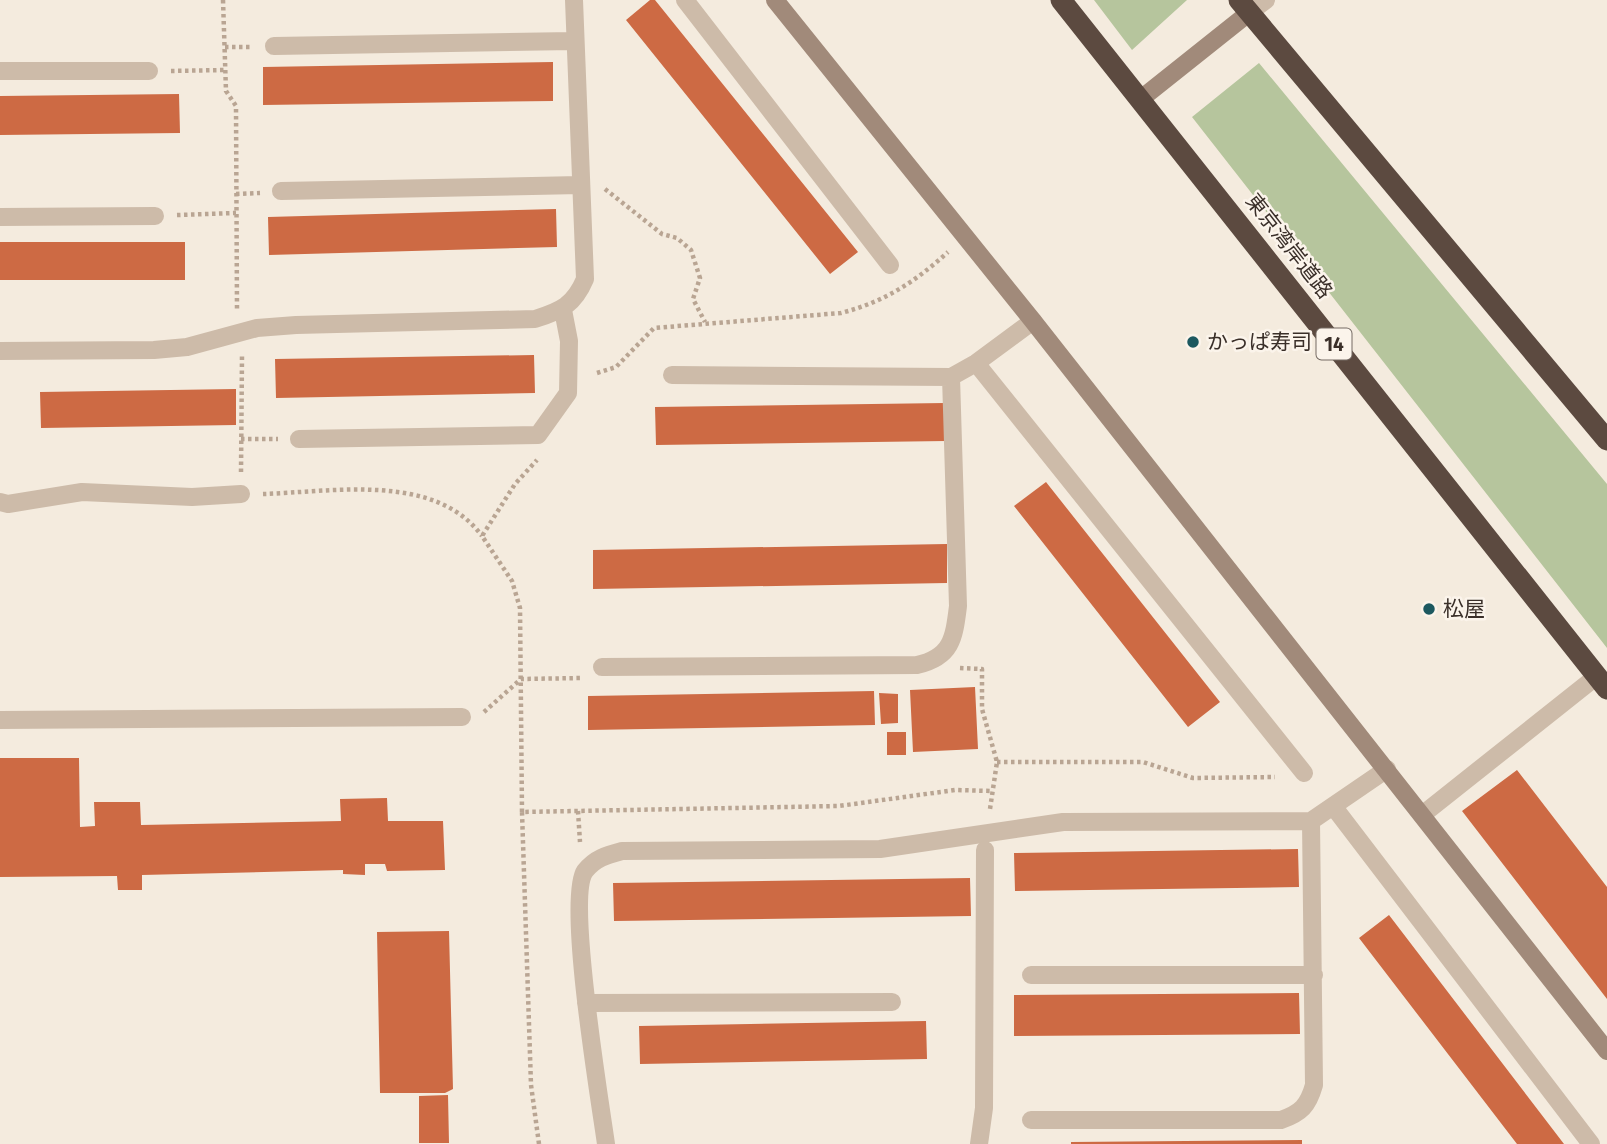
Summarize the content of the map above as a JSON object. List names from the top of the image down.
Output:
{
  "streets": {
    "highway": ["東京湾岸道路", "14"]
  },
  "places": ["かっぱ寿司", "松屋"]
}
